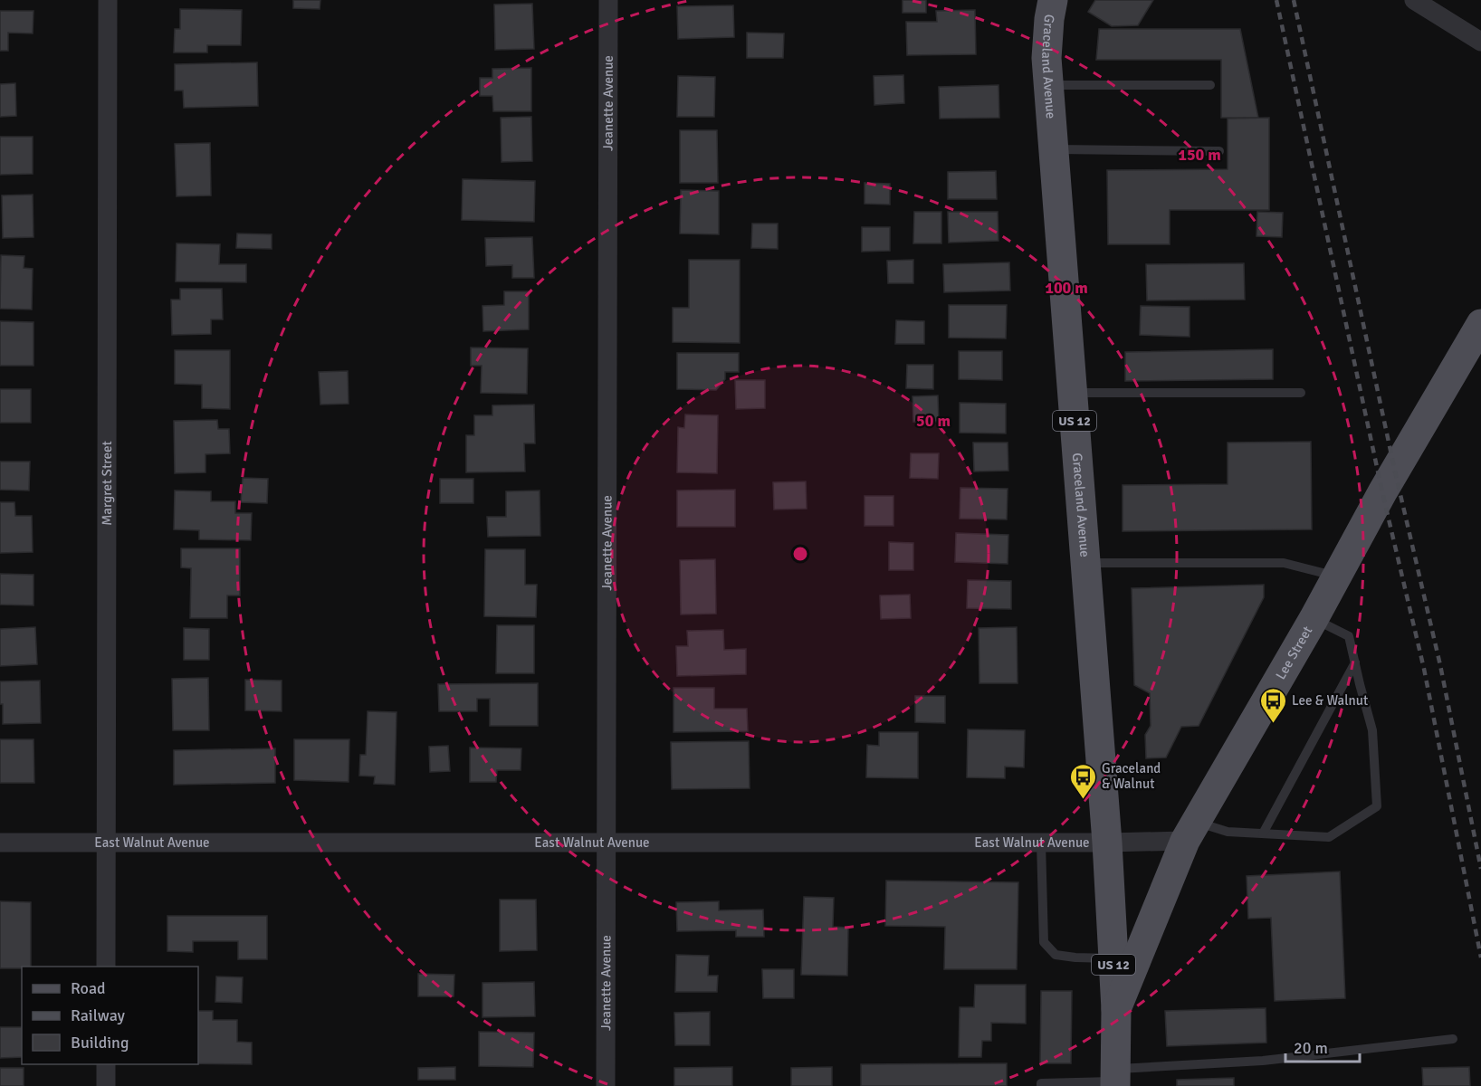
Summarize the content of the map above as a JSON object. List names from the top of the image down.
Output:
{
  "streets": {
    "main road": ["Graceland Avenue", "US 12", "Lee Street"],
    "street": ["Jeanette Avenue", "Margret Street", "East Walnut Avenue"]
  },
  "crossings": [
    ["Graceland Avenue", "Lee Street"],
    ["Graceland Avenue", "East Walnut Avenue"],
    ["Jeanette Avenue", "East Walnut Avenue"],
    ["Margret Street", "East Walnut Avenue"],
    ["Lee Street", "East Walnut Avenue"]
  ],
  "places": {
    "bus stop": ["Lee & Walnut", "Graceland & Walnut"]
  },
  "legend": ["Road", "Railway", "Building"],
  "scale_bar": "20 m",
  "rings": ["150 m", "100 m", "50 m"]
}
